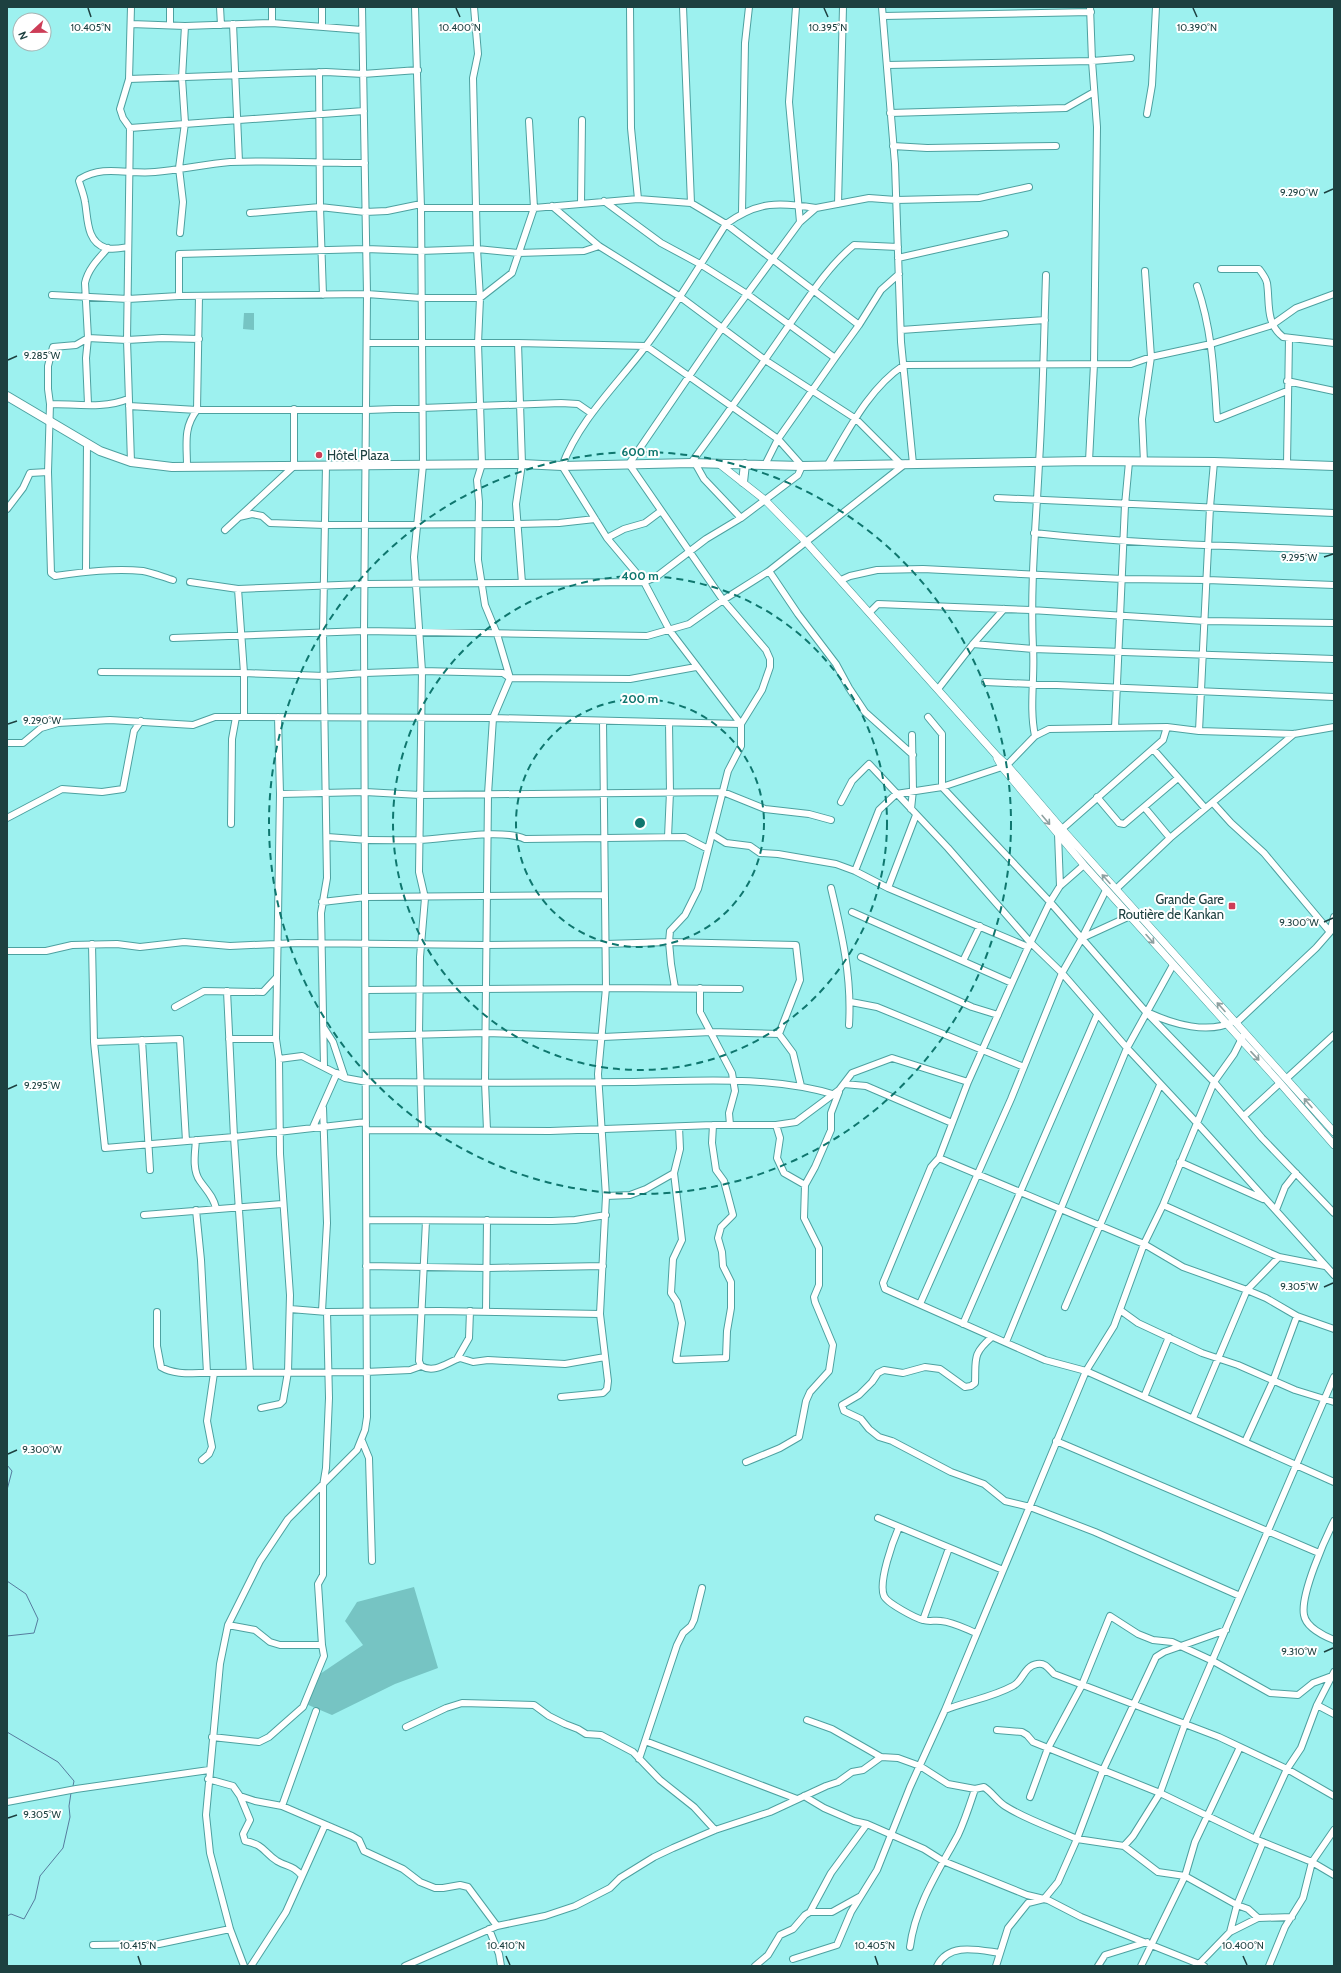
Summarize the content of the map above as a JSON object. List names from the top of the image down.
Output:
{
  "places": {
    "other": ["Hôtel Plaza"],
    "transit": ["Grande Gare Routière de Kankan"]
  },
  "north": "left",
  "coordinates": [
    "10.405°N",
    "10.400°N",
    "10.395°N",
    "10.390°N",
    "9.290°W",
    "9.285°W",
    "9.295°W",
    "9.300°W",
    "9.305°W",
    "9.310°W",
    "10.415°N",
    "10.410°N"
  ],
  "rings": ["600 m", "400 m", "200 m"]
}
